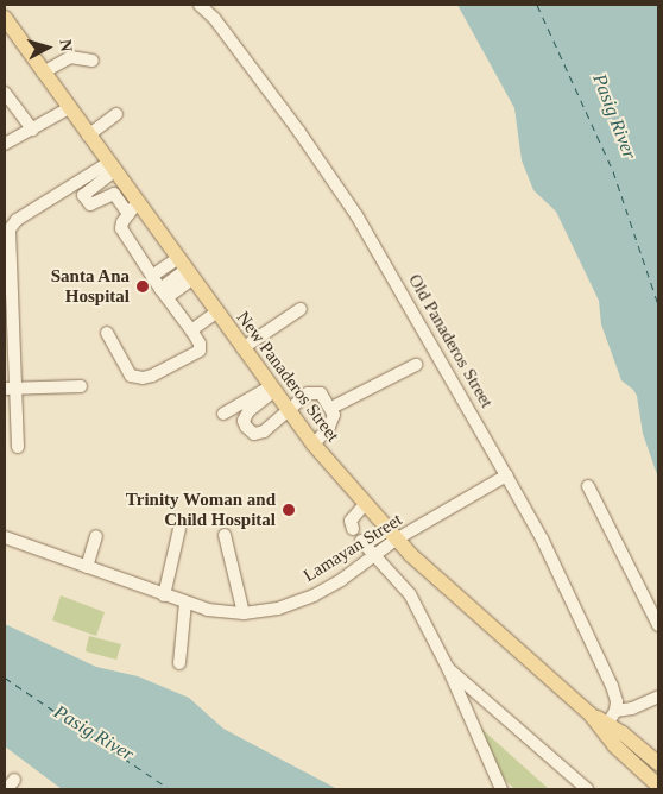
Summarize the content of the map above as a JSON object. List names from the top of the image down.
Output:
{
  "streets": {
    "main road": ["New Panaderos Street"],
    "street": ["Old Panaderos Street", "Lamayan Street"]
  },
  "crossings": [
    ["Old Panaderos Street", "New Panaderos Street"],
    ["Old Panaderos Street", "Lamayan Street"],
    ["New Panaderos Street", "Lamayan Street"]
  ],
  "water": ["Pasig River"],
  "places": ["Santa Ana Hospital", "Trinity Woman and Child Hospital"],
  "north": "right"
}
